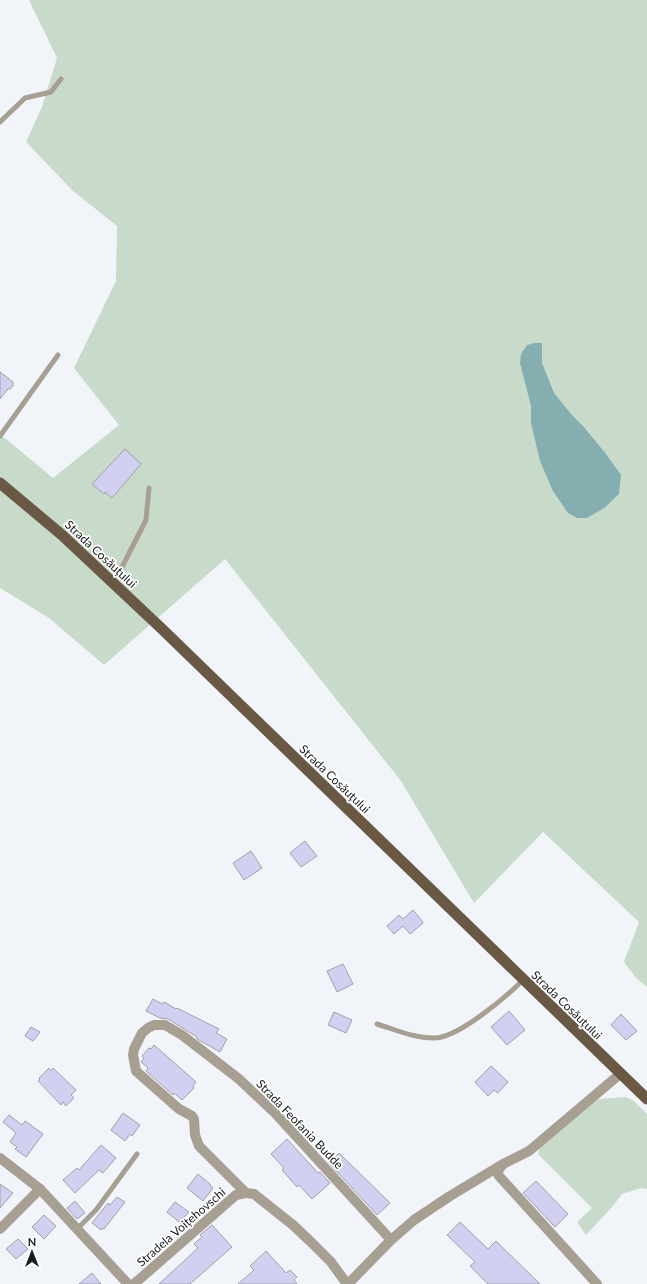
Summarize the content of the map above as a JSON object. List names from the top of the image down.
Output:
{
  "streets": {
    "main road": ["Strada Cosăuțului"],
    "street": ["Strada Feofania Budde", "Stradela Voițehovschi"]
  },
  "crossings": [
    ["Strada Feofania Budde", "Stradela Voițehovschi"]
  ],
  "north": "top"
}
